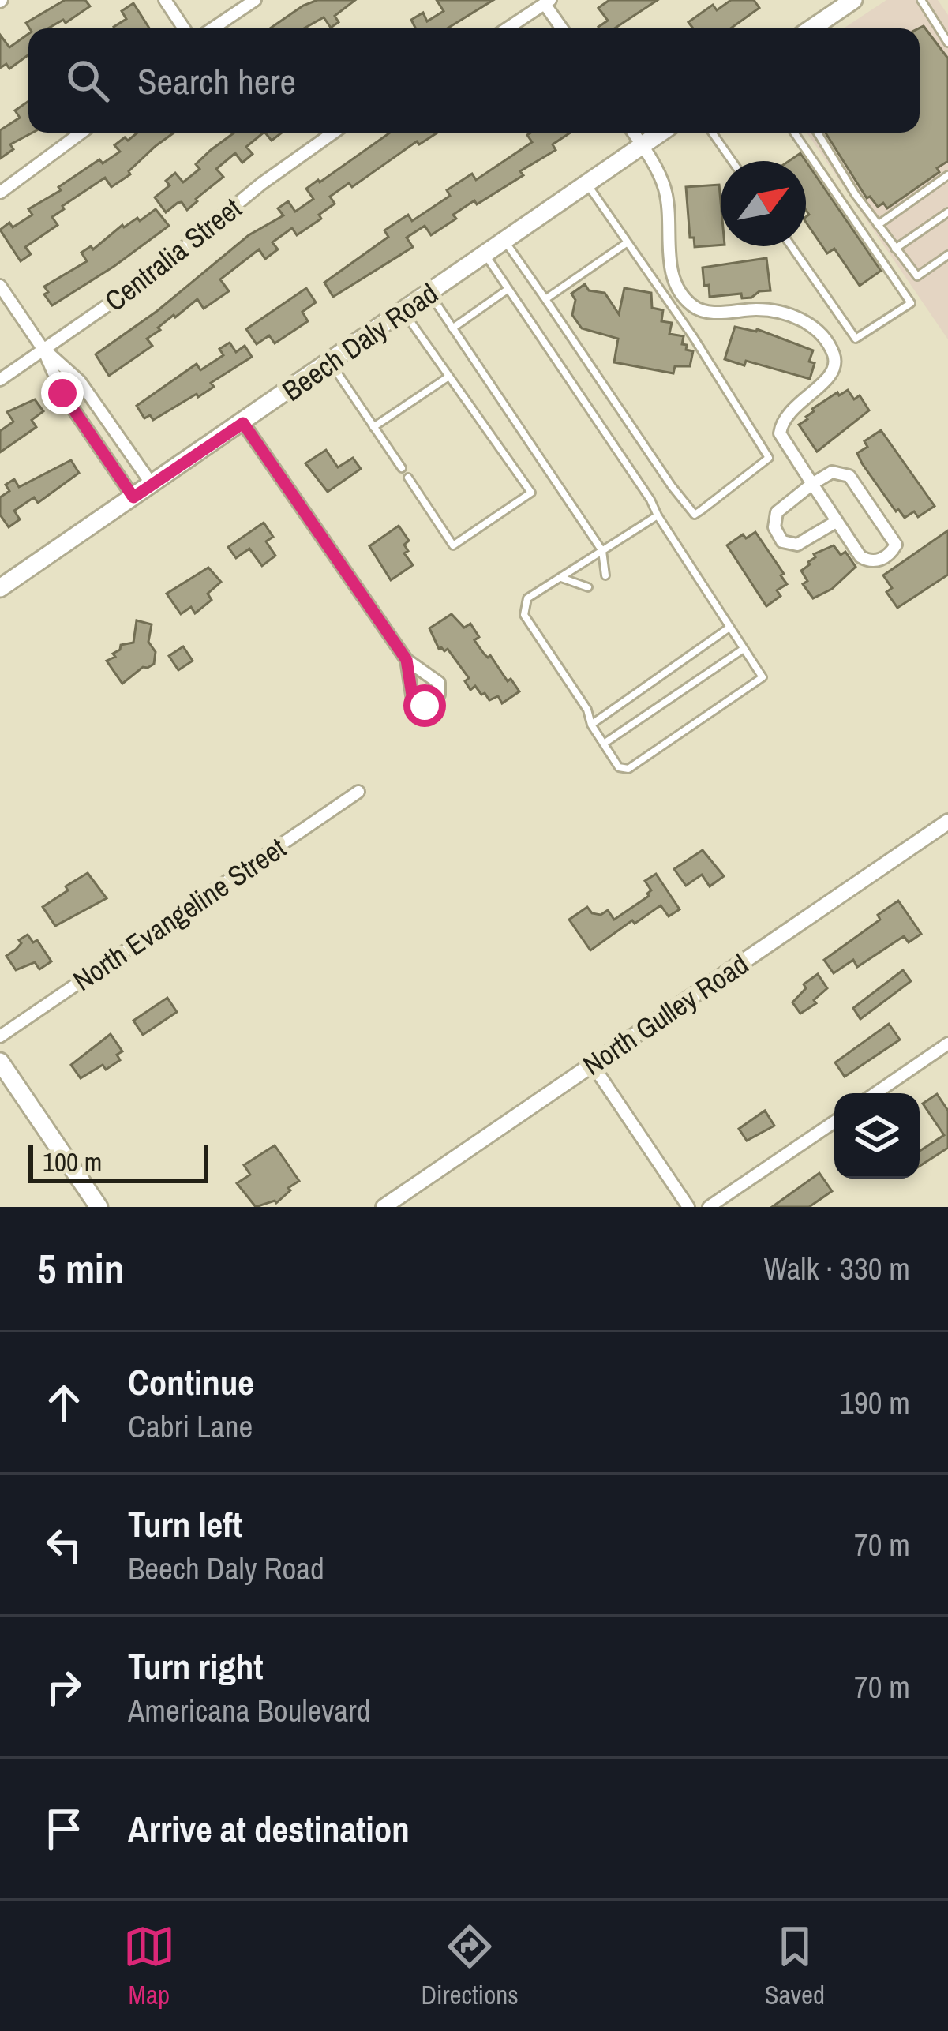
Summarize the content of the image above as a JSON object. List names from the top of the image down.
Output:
{
  "streets": {
    "main road": ["Beech Daly Road"],
    "street": ["Centralia Street", "North Evangeline Street", "North Gulley Road"]
  },
  "scale_bar": "100 m",
  "north": "top right",
  "page": {
    "search": "Search here",
    "scale": "100 m",
    "heading": ["5 min", "Walk · 330 m"],
    "list": [
      ["Continue", "Cabri Lane", "190 m"],
      ["Turn left", "Beech Daly Road", "70 m"],
      ["Turn right", "Americana Boulevard", "70 m"],
      "Arrive at destination"
    ],
    "nav": ["Map", "Directions", "Saved"]
  }
}
